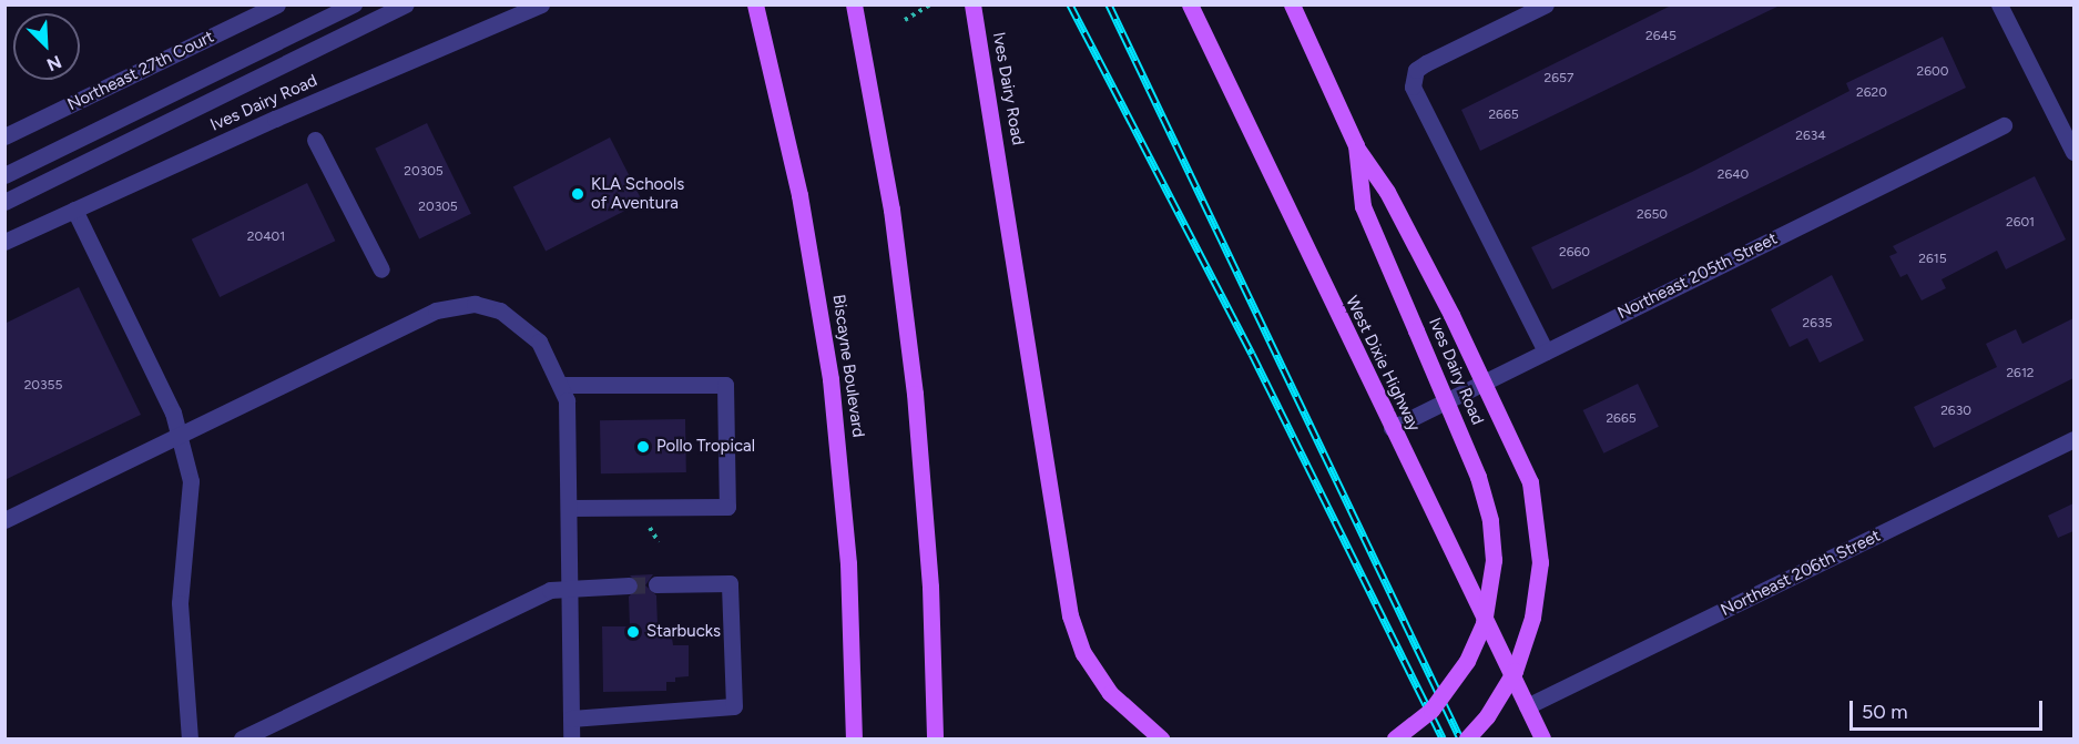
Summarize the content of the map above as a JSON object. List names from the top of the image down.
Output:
{
  "streets": {
    "main road": ["Ives Dairy Road", "West Dixie Highway", "Biscayne Boulevard"],
    "street": ["Northeast 27th Court", "Northeast 205th Street", "Northeast 206th Street"]
  },
  "crossings": [
    ["Northeast 205th Street", "West Dixie Highway"],
    ["West Dixie Highway", "Northeast 206th Street"]
  ],
  "places": ["KLA Schools of Aventura", "Pollo Tropical", "Starbucks"],
  "house_numbers": [
    "2645",
    "2600",
    "2657",
    "2620",
    "2665",
    "2634",
    "20305",
    "2640",
    "20305",
    "2650",
    "2601",
    "20401",
    "2660",
    "2615",
    "2635",
    "2612",
    "20355",
    "2630",
    "2665"
  ],
  "scale_bar": "50 m",
  "north": "bottom right"
}
